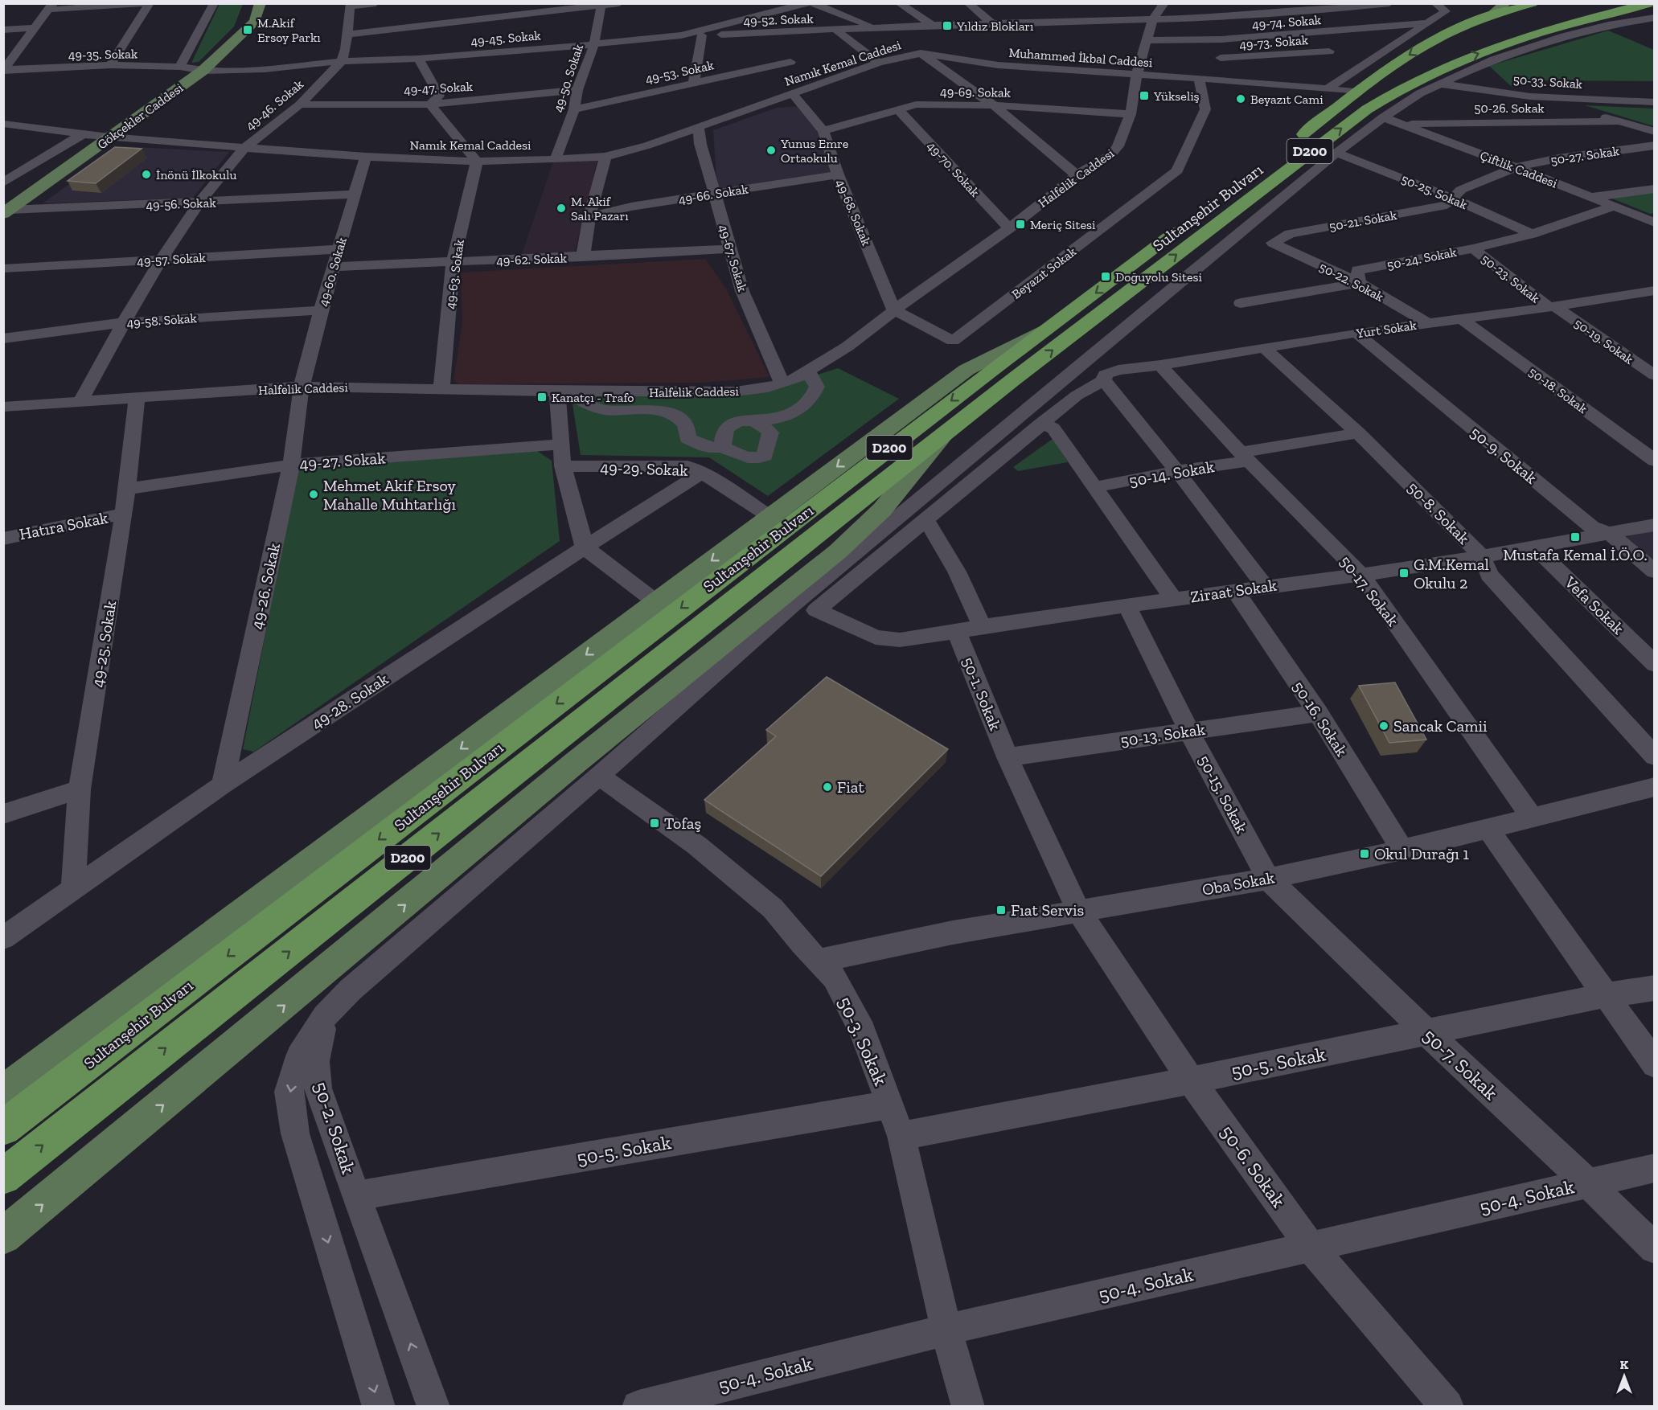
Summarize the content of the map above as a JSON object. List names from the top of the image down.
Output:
{
  "streets": {
    "highway": ["D200", "Sultanşehir Bulvarı"],
    "main road": ["Gökçekler Caddesi"],
    "street": [
      "49-52. Sokak",
      "49-74. Sokak",
      "49-45. Sokak",
      "49-73. Sokak",
      "49-35. Sokak",
      "Muhammed İkbal Caddesi",
      "Namık Kemal Caddesi",
      "49-53. Sokak",
      "49-50. Sokak",
      "50-33. Sokak",
      "49-47. Sokak",
      "49-69. Sokak",
      "49-46. Sokak",
      "50-26. Sokak",
      "50-27. Sokak",
      "49-70. Sokak",
      "Çiftlik Caddesi",
      "Halfelik Caddesi",
      "50-25. Sokak",
      "49-66. Sokak",
      "49-56. Sokak",
      "49-68. Sokak",
      "50-21. Sokak",
      "49-67. Sokak",
      "50-24. Sokak",
      "49-57. Sokak",
      "49-62. Sokak",
      "49-60. Sokak",
      "Beyazıt Sokak",
      "49-63. Sokak",
      "50-23. Sokak",
      "50-22. Sokak",
      "49-58. Sokak",
      "Yurt Sokak",
      "50-19. Sokak",
      "50-18. Sokak",
      "50-9. Sokak",
      "49-27. Sokak",
      "49-29. Sokak",
      "50-14. Sokak",
      "50-8. Sokak",
      "Hatıra Sokak",
      "49-26. Sokak",
      "Ziraat Sokak",
      "50-17. Sokak",
      "Vefa Sokak",
      "49-25. Sokak",
      "50-1. Sokak",
      "49-28. Sokak",
      "50-16. Sokak",
      "50-13. Sokak",
      "50-15. Sokak",
      "Oba Sokak",
      "50-3. Sokak",
      "50-5. Sokak",
      "50-7. Sokak",
      "50-2. Sokak",
      "50-6. Sokak",
      "50-4. Sokak"
    ]
  },
  "crossings": [
    ["49-52. Sokak", "49-45. Sokak"],
    ["49-52. Sokak", "49-53. Sokak"],
    ["49-52. Sokak", "Halfelik Caddesi"],
    ["49-74. Sokak", "49-73. Sokak"],
    ["49-74. Sokak", "Halfelik Caddesi"],
    ["49-45. Sokak", "49-35. Sokak"],
    ["49-45. Sokak", "49-50. Sokak"],
    ["49-45. Sokak", "49-46. Sokak"],
    ["49-45. Sokak", "Gökçekler Caddesi"],
    ["49-35. Sokak", "Gökçekler Caddesi"],
    ["Muhammed İkbal Caddesi", "Namık Kemal Caddesi"],
    ["Muhammed İkbal Caddesi", "D200"],
    ["Muhammed İkbal Caddesi", "Halfelik Caddesi"],
    ["Muhammed İkbal Caddesi", "Beyazıt Sokak"],
    ["Namık Kemal Caddesi", "49-50. Sokak"],
    ["Namık Kemal Caddesi", "49-46. Sokak"],
    ["Namık Kemal Caddesi", "Gökçekler Caddesi"],
    ["Namık Kemal Caddesi", "49-68. Sokak"],
    ["Namık Kemal Caddesi", "49-67. Sokak"],
    ["Namık Kemal Caddesi", "49-60. Sokak"],
    ["Namık Kemal Caddesi", "49-63. Sokak"],
    ["49-53. Sokak", "49-50. Sokak"],
    ["49-50. Sokak", "49-47. Sokak"],
    ["50-33. Sokak", "Sultanşehir Bulvarı"],
    ["49-47. Sokak", "49-46. Sokak"],
    ["49-69. Sokak", "49-70. Sokak"],
    ["49-69. Sokak", "Halfelik Caddesi"],
    ["49-69. Sokak", "49-68. Sokak"],
    ["49-46. Sokak", "Halfelik Caddesi"],
    ["49-46. Sokak", "49-56. Sokak"],
    ["49-46. Sokak", "49-57. Sokak"],
    ["49-46. Sokak", "49-58. Sokak"],
    ["50-26. Sokak", "Çiftlik Caddesi"],
    ["Gökçekler Caddesi", "49-56. Sokak"],
    ["50-27. Sokak", "Çiftlik Caddesi"],
    ["50-27. Sokak", "50-25. Sokak"],
    ["50-27. Sokak", "50-21. Sokak"],
    ["49-70. Sokak", "Halfelik Caddesi"],
    ["Çiftlik Caddesi", "Sultanşehir Bulvarı"],
    ["Çiftlik Caddesi", "50-24. Sokak"],
    ["Halfelik Caddesi", "49-68. Sokak"],
    ["Halfelik Caddesi", "49-67. Sokak"],
    ["Halfelik Caddesi", "49-60. Sokak"],
    ["Halfelik Caddesi", "Beyazıt Sokak"],
    ["Halfelik Caddesi", "49-63. Sokak"],
    ["Halfelik Caddesi", "49-26. Sokak"],
    ["Halfelik Caddesi", "49-25. Sokak"],
    ["50-25. Sokak", "Sultanşehir Bulvarı"],
    ["50-25. Sokak", "50-21. Sokak"],
    ["50-25. Sokak", "50-24. Sokak"],
    ["49-66. Sokak", "49-68. Sokak"],
    ["49-66. Sokak", "49-67. Sokak"],
    ["49-56. Sokak", "49-60. Sokak"],
    ["Sultanşehir Bulvarı", "49-29. Sokak"],
    ["Sultanşehir Bulvarı", "50-3. Sokak"],
    ["Sultanşehir Bulvarı", "50-2. Sokak"],
    ["49-68. Sokak", "Beyazıt Sokak"],
    ["50-21. Sokak", "50-22. Sokak"],
    ["49-67. Sokak", "49-62. Sokak"],
    ["50-24. Sokak", "50-23. Sokak"],
    ["50-24. Sokak", "50-22. Sokak"],
    ["49-57. Sokak", "49-60. Sokak"],
    ["49-62. Sokak", "49-60. Sokak"],
    ["49-62. Sokak", "49-63. Sokak"],
    ["49-60. Sokak", "49-58. Sokak"],
    ["49-60. Sokak", "49-26. Sokak"],
    ["50-23. Sokak", "Yurt Sokak"],
    ["50-23. Sokak", "50-19. Sokak"],
    ["50-22. Sokak", "Yurt Sokak"],
    ["Yurt Sokak", "50-19. Sokak"],
    ["Yurt Sokak", "50-18. Sokak"],
    ["Yurt Sokak", "50-9. Sokak"],
    ["Yurt Sokak", "50-8. Sokak"],
    ["Yurt Sokak", "50-17. Sokak"],
    ["50-9. Sokak", "Ziraat Sokak"],
    ["49-27. Sokak", "49-26. Sokak"],
    ["49-27. Sokak", "49-25. Sokak"],
    ["49-29. Sokak", "49-28. Sokak"],
    ["50-14. Sokak", "50-8. Sokak"],
    ["50-14. Sokak", "50-17. Sokak"],
    ["50-8. Sokak", "Ziraat Sokak"],
    ["Hatıra Sokak", "49-25. Sokak"],
    ["49-26. Sokak", "49-28. Sokak"],
    ["Ziraat Sokak", "50-17. Sokak"],
    ["Ziraat Sokak", "Vefa Sokak"],
    ["Ziraat Sokak", "50-1. Sokak"],
    ["Ziraat Sokak", "50-16. Sokak"],
    ["Ziraat Sokak", "50-15. Sokak"],
    ["50-17. Sokak", "Oba Sokak"],
    ["49-25. Sokak", "49-28. Sokak"],
    ["50-1. Sokak", "50-13. Sokak"],
    ["50-1. Sokak", "Oba Sokak"],
    ["50-1. Sokak", "50-6. Sokak"],
    ["50-16. Sokak", "50-13. Sokak"],
    ["50-16. Sokak", "Oba Sokak"],
    ["50-13. Sokak", "50-15. Sokak"],
    ["50-15. Sokak", "Oba Sokak"],
    ["50-15. Sokak", "50-7. Sokak"],
    ["Oba Sokak", "50-3. Sokak"],
    ["Oba Sokak", "50-7. Sokak"],
    ["Oba Sokak", "50-6. Sokak"],
    ["50-3. Sokak", "50-5. Sokak"],
    ["50-3. Sokak", "50-4. Sokak"],
    ["50-5. Sokak", "50-7. Sokak"],
    ["50-5. Sokak", "50-2. Sokak"],
    ["50-5. Sokak", "50-6. Sokak"],
    ["50-7. Sokak", "50-4. Sokak"],
    ["50-6. Sokak", "50-4. Sokak"]
  ],
  "places": {
    "transit": [
      "Yıldız Blokları",
      "M.Akif Ersoy Parkı",
      "Yükseliş",
      "Meriç Sitesi",
      "Doğuyolu Sitesi",
      "Kanatçı - Trafo",
      "Mustafa Kemal İ.Ö.O.",
      "G.M.Kemal Okulu 2",
      "Tofaş",
      "Okul Durağı 1",
      "Fıat Servis"
    ],
    "other": [
      "Beyazıt Cami",
      "Yunus Emre Ortaokulu",
      "İnönü İlkokulu",
      "M. Akif Salı Pazarı",
      "Mehmet Akif Ersoy Mahalle Muhtarlığı",
      "Sancak Camii",
      "Fiat"
    ]
  },
  "north": "top"
}
